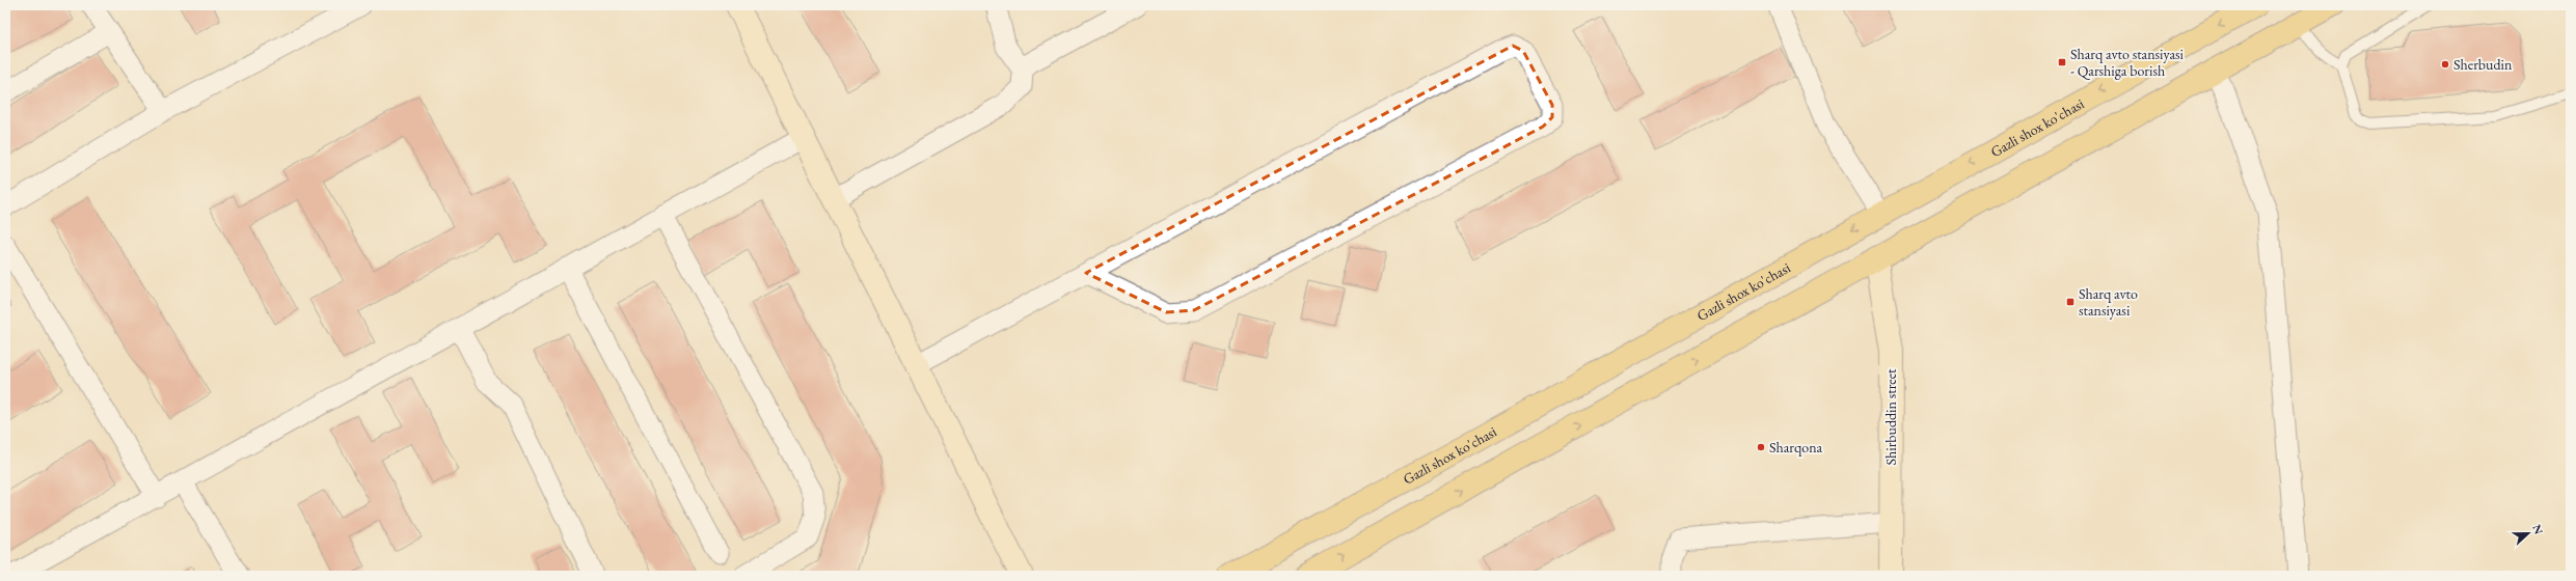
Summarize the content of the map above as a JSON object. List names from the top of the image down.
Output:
{
  "streets": {
    "highway": ["Gazli shox ko'chasi"],
    "street": ["Shirbuddin street"]
  },
  "places": {
    "transit": ["Sharq avto stansiyasi - Qarshiga borish", "Sharq avto stansiyasi"],
    "other": ["Sherbudin", "Sharqona"]
  },
  "north": "right"
}
